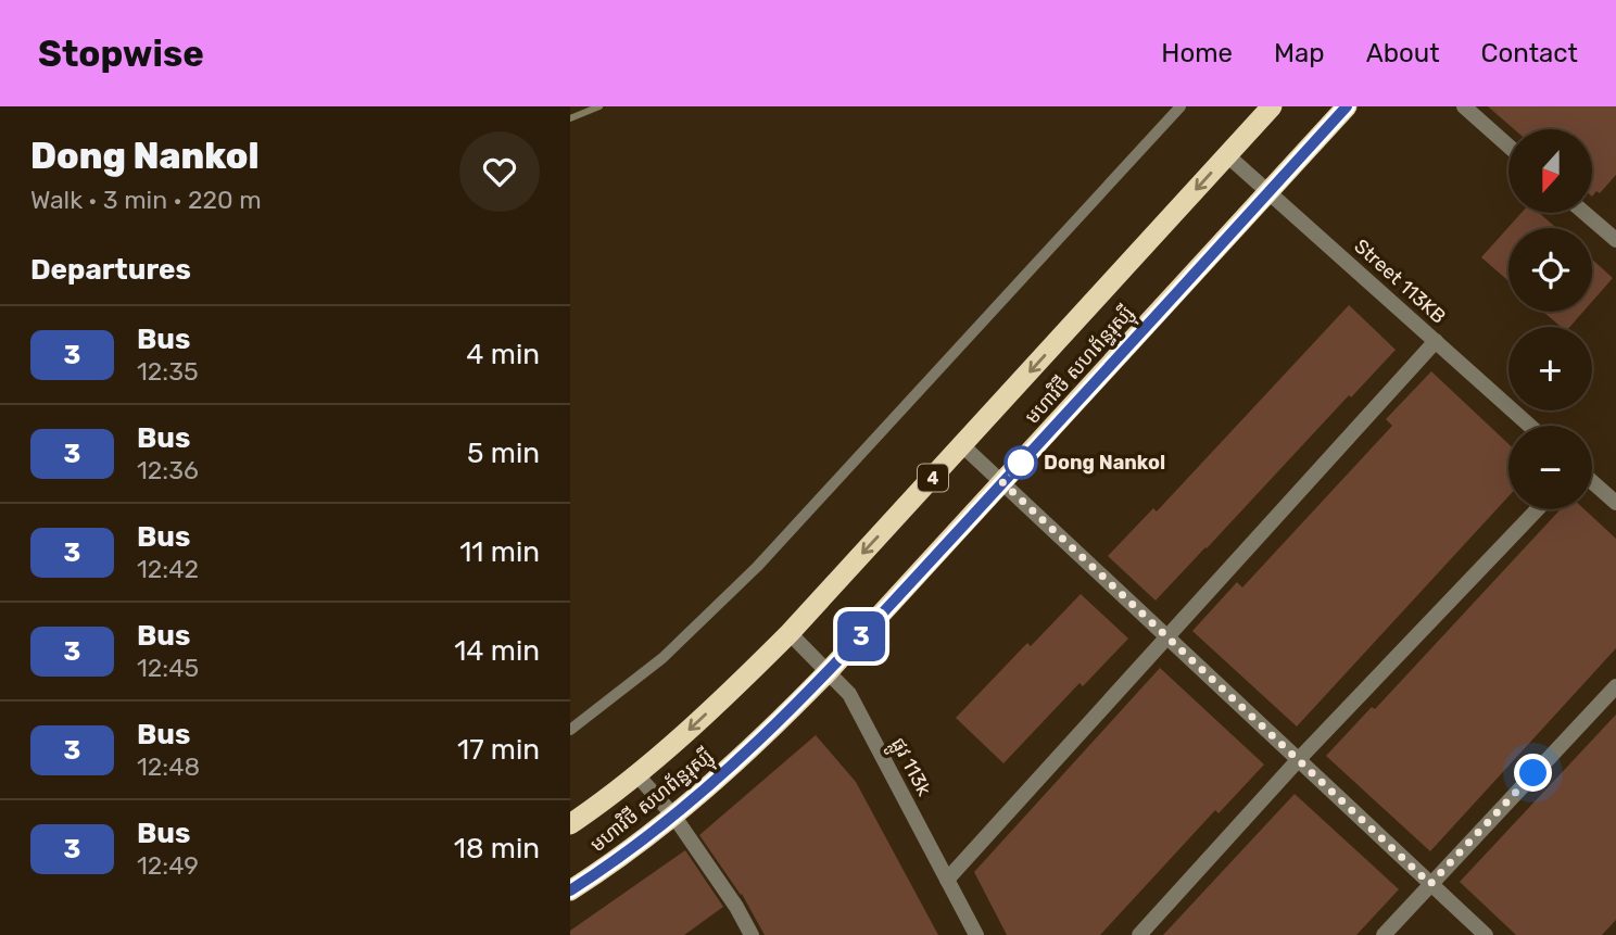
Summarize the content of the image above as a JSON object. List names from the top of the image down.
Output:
{
  "streets": {
    "highway": ["មហាវិថី សហព័ន្ធរុស្ស៊ី", "4"],
    "street": ["Street 113KB", "ផ្លូវ 113k"]
  },
  "crossings": [
    ["Street 113KB", "មហាវិថី សហព័ន្ធរុស្ស៊ី"],
    ["មហាវិថី សហព័ន្ធរុស្ស៊ី", "ផ្លូវ 113k"]
  ],
  "places": ["Dong Nankol"],
  "lines": ["bus line 3"],
  "north": "bottom",
  "page": {
    "header": "Stopwise",
    "nav": [
      "Home",
      "Map",
      "About",
      "Contact"
    ],
    "heading": [
      ["Dong Nankol", "Walk · 3 min · 220 m"],
      "Departures"
    ],
    "on_map": "3",
    "map_buttons": ["+", "−"],
    "list": [
      {
        "mark": "3",
        "name": "Bus",
        "note": "12:35",
        "value": "4 min"
      },
      {
        "mark": "3",
        "name": "Bus",
        "note": "12:36",
        "value": "5 min"
      },
      {
        "mark": "3",
        "name": "Bus",
        "note": "12:42",
        "value": "11 min"
      },
      {
        "mark": "3",
        "name": "Bus",
        "note": "12:45",
        "value": "14 min"
      },
      {
        "mark": "3",
        "name": "Bus",
        "note": "12:48",
        "value": "17 min"
      },
      {
        "mark": "3",
        "name": "Bus",
        "note": "12:49",
        "value": "18 min"
      }
    ]
  }
}
